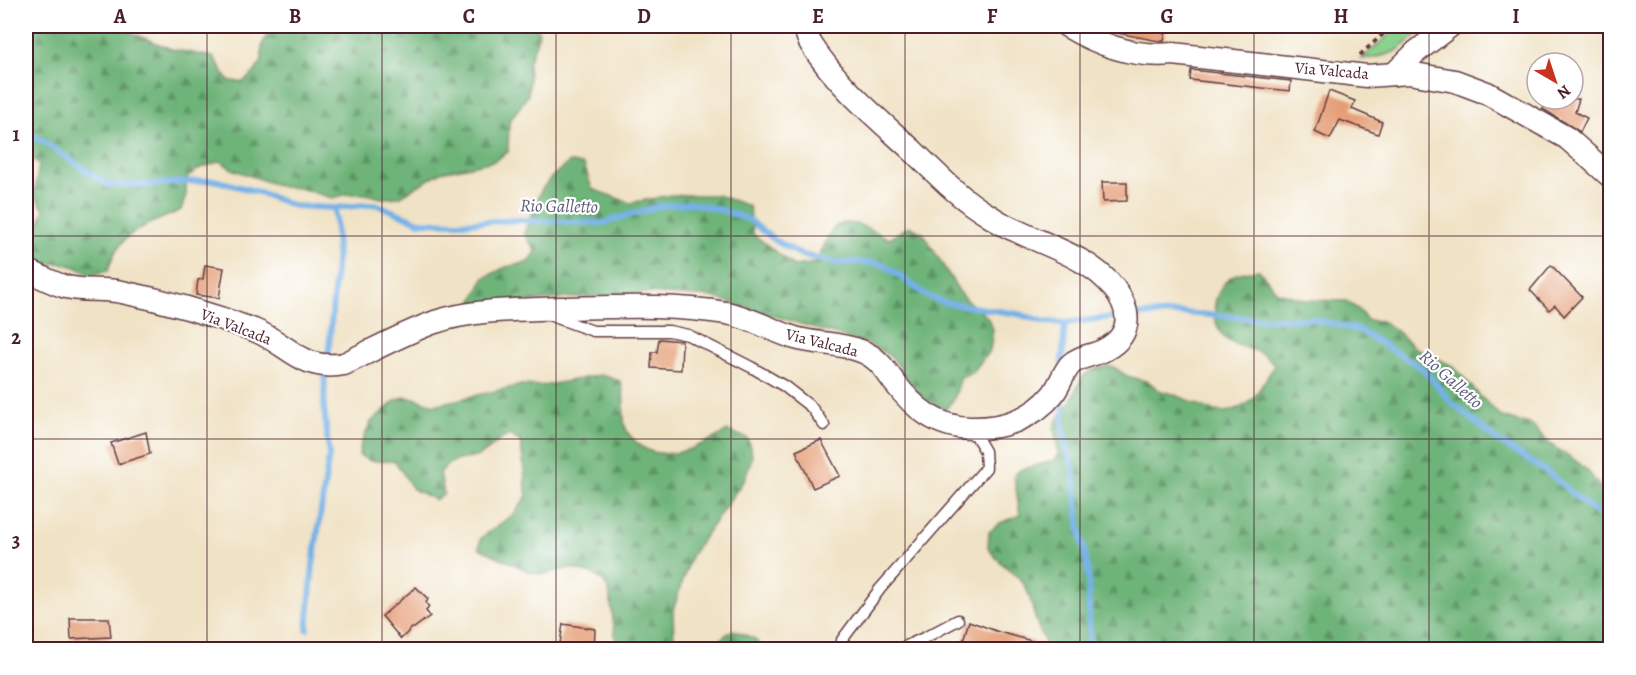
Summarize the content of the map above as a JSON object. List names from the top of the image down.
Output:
{
  "streets": {
    "street": ["Via Valcada"]
  },
  "water": ["Rio Galletto"],
  "north": "bottom right",
  "grid": {
    "columns": [
      "A",
      "B",
      "C",
      "D",
      "E",
      "F",
      "G",
      "H",
      "I"
    ],
    "rows": ["1", "2", "3"]
  }
}
